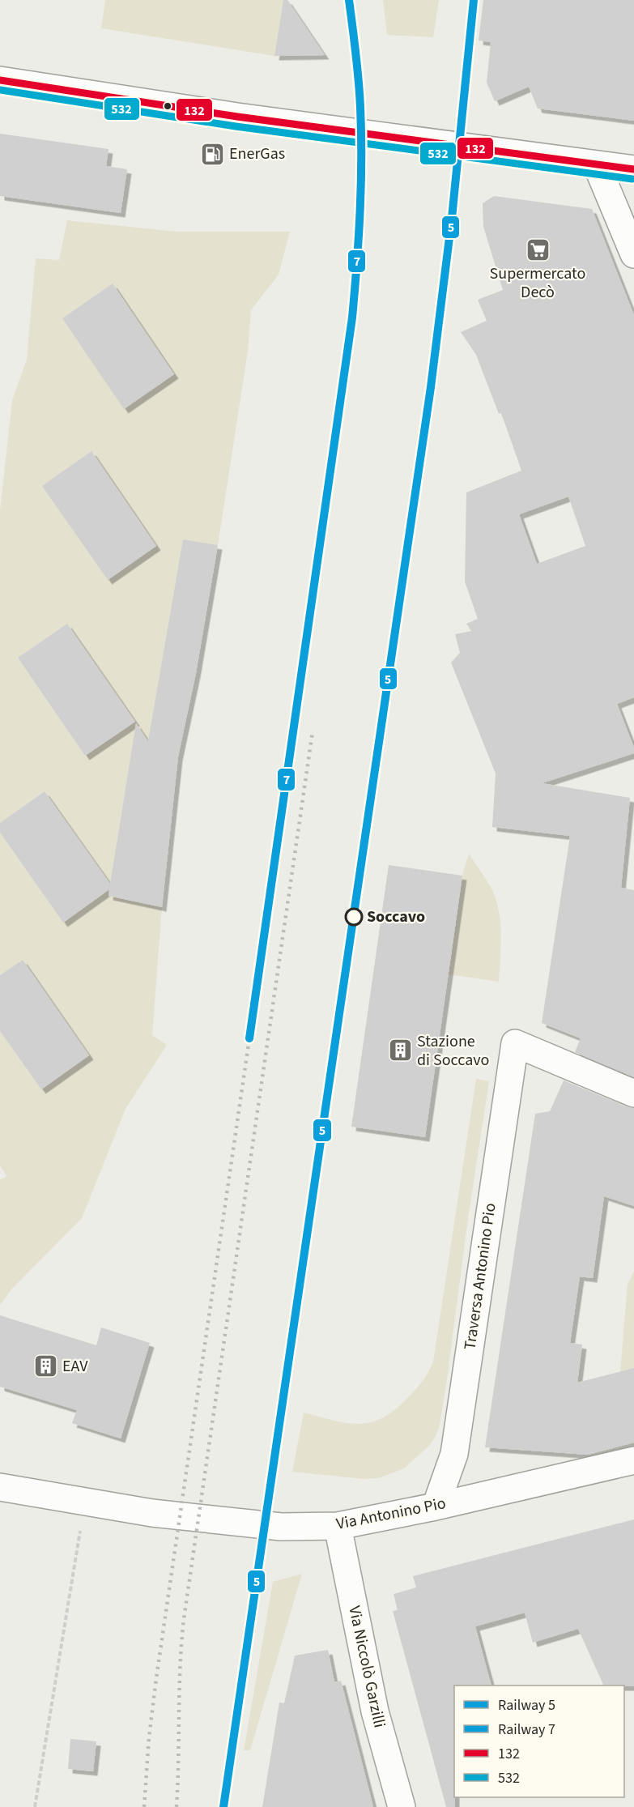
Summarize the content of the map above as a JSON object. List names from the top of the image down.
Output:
{
  "streets": {
    "street": ["Traversa Antonino Pio", "Via Antonino Pio", "Via Niccolò Garzilli"]
  },
  "crossings": [
    ["Traversa Antonino Pio", "Via Antonino Pio"],
    ["Via Antonino Pio", "Via Niccolò Garzilli"]
  ],
  "places": {
    "fuel station": ["EnerGas"],
    "supermarket": ["Supermercato Decò"],
    "other": ["Soccavo"],
    "building": ["Stazione di Soccavo", "EAV"]
  },
  "lines": [
    "rail line 5",
    "rail line 7",
    "transit line 132",
    "transit line 532"
  ],
  "legend": [
    "Railway 5",
    "Railway 7",
    "132",
    "532"
  ]
}
